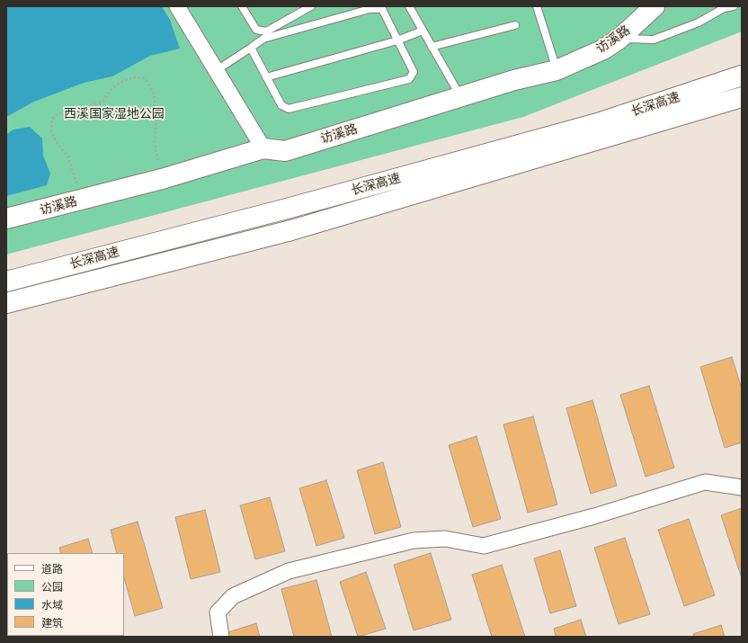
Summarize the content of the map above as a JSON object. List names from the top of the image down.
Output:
{
  "streets": {
    "main road": ["访溪路", "长深高速"]
  },
  "parks": ["西溪国家湿地公园"],
  "legend": [
    "道路",
    "公园",
    "水域",
    "建筑"
  ]
}
